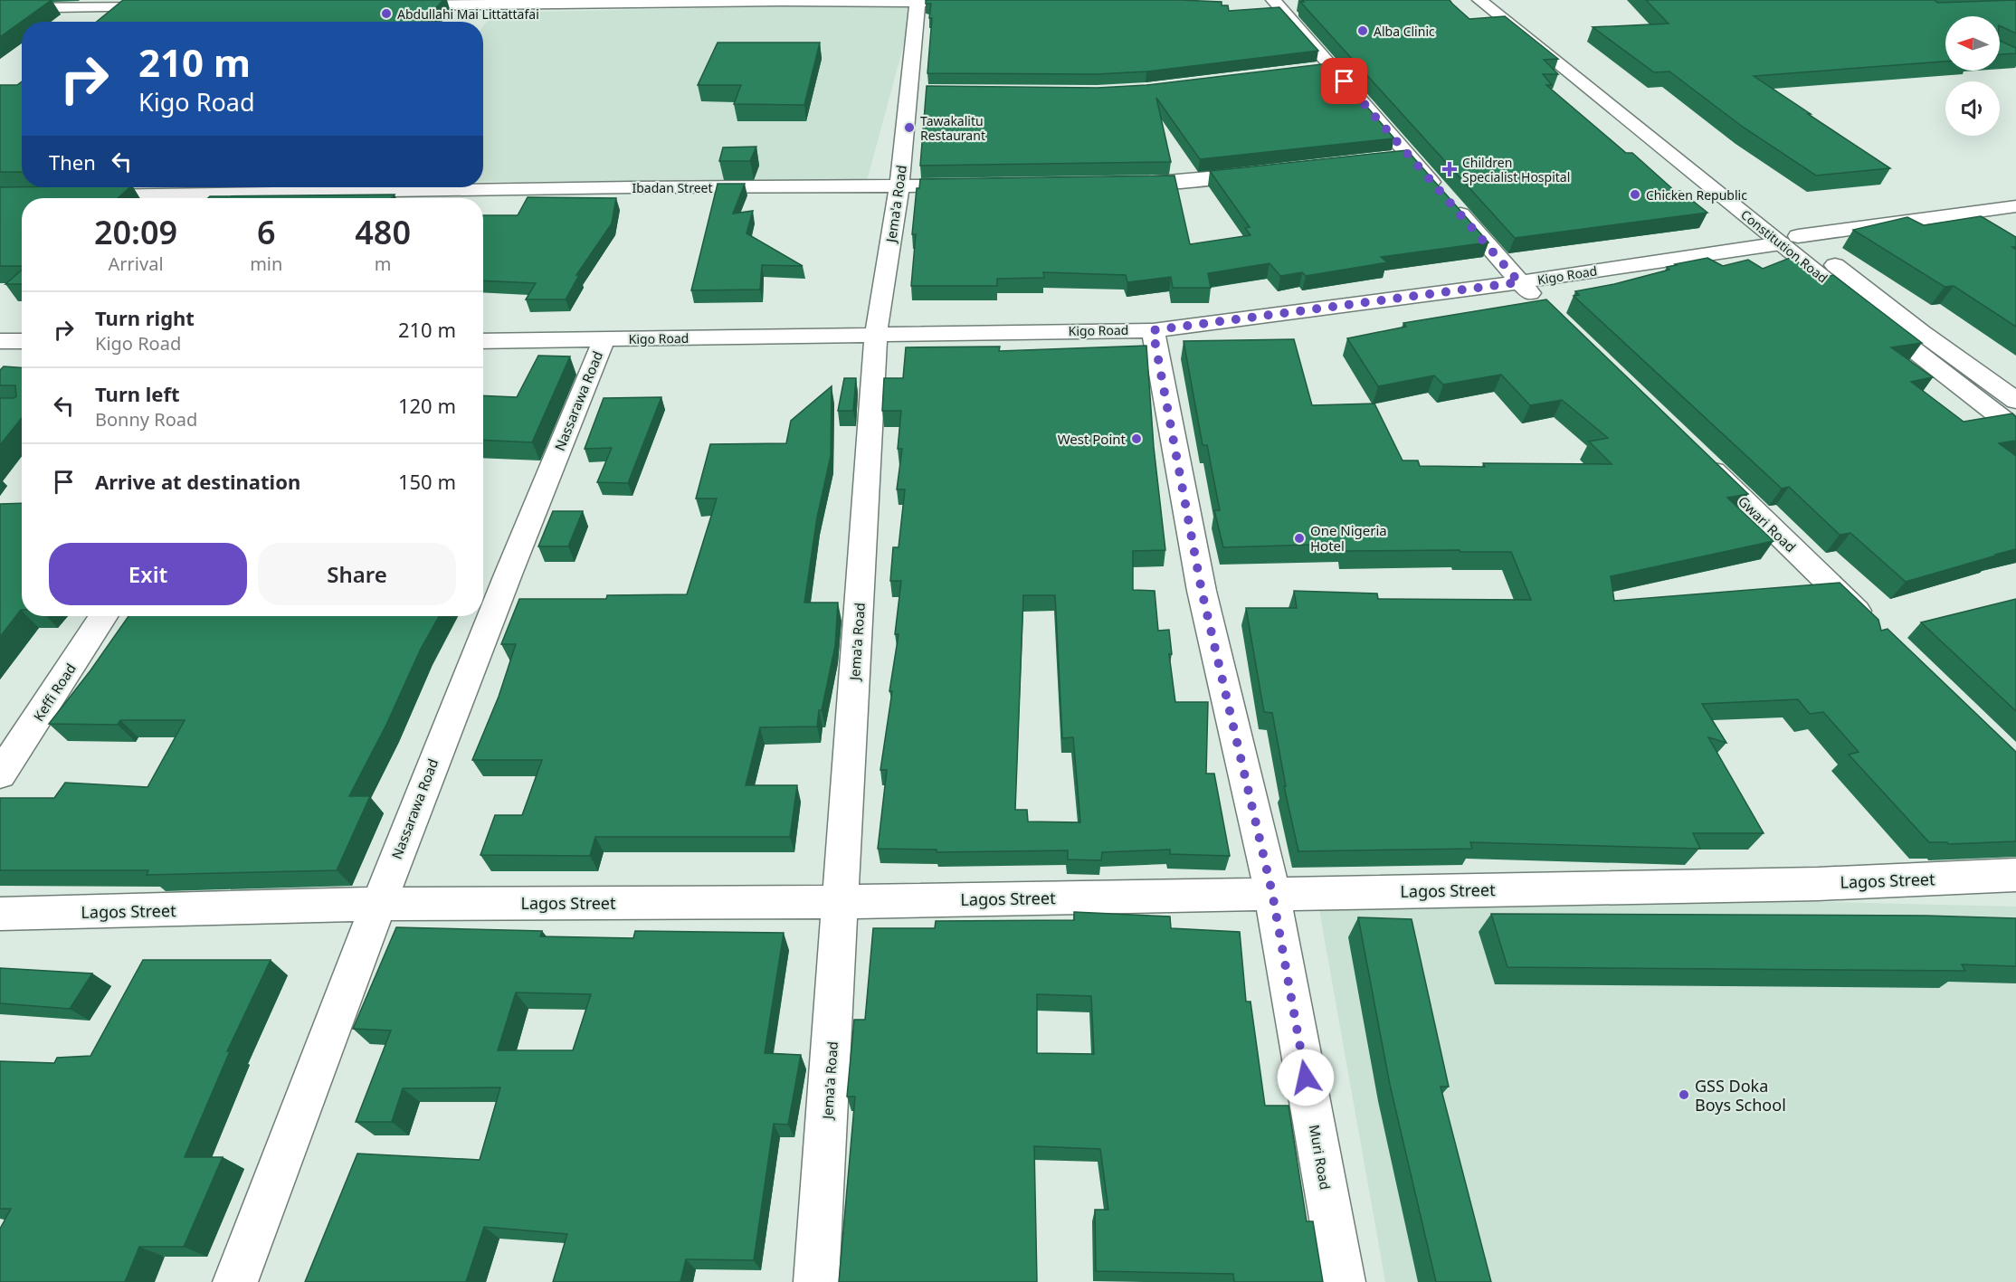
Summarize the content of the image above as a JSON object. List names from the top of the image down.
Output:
{
  "streets": {
    "street": [
      "Ibadan Street",
      "Jema'a Road",
      "Constitution Road",
      "Kigo Road",
      "Nassarawa Road",
      "Gwari Road",
      "Keffi Road",
      "Lagos Street",
      "Muri Road"
    ]
  },
  "crossings": [
    ["Ibadan Street", "Jema'a Road"],
    ["Jema'a Road", "Kigo Road"],
    ["Jema'a Road", "Lagos Street"],
    ["Constitution Road", "Kigo Road"],
    ["Kigo Road", "Nassarawa Road"],
    ["Kigo Road", "Muri Road"],
    ["Nassarawa Road", "Lagos Street"],
    ["Lagos Street", "Muri Road"]
  ],
  "places": {
    "other": [
      "Abdullahi Mai Littattafai",
      "Alba Clinic",
      "Tawakalitu Restaurant",
      "Chicken Republic",
      "West Point",
      "One Nigeria Hotel",
      "GSS Doka Boys School"
    ],
    "health": ["Children Specialist Hospital"]
  },
  "north": "left",
  "page": {
    "turn": ["210 m", "Kigo Road"],
    "then": "Then",
    "eta": [
      "20:09",
      "Arrival",
      "6",
      "min",
      "480",
      "m"
    ],
    "list": [
      {
        "name": "Turn right",
        "note": "Kigo Road",
        "value": "210 m"
      },
      {
        "name": "Turn left",
        "note": "Bonny Road",
        "value": "120 m"
      },
      {
        "name": "Arrive at destination",
        "value": "150 m"
      }
    ],
    "buttons": ["Exit", "Share"]
  }
}
